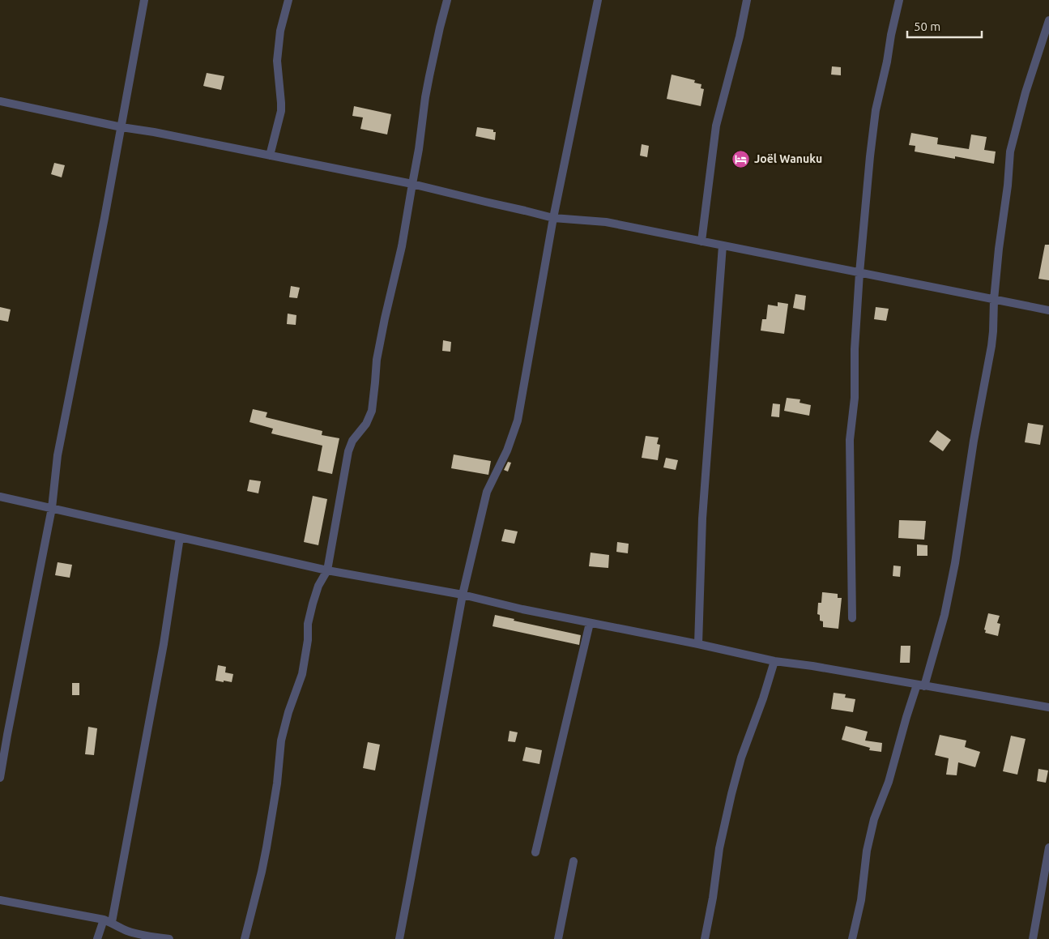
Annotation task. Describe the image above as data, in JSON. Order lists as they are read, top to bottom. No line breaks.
{"places":{"hotel":["Joël Wanuku"]},"scale_bar":"50 m"}
